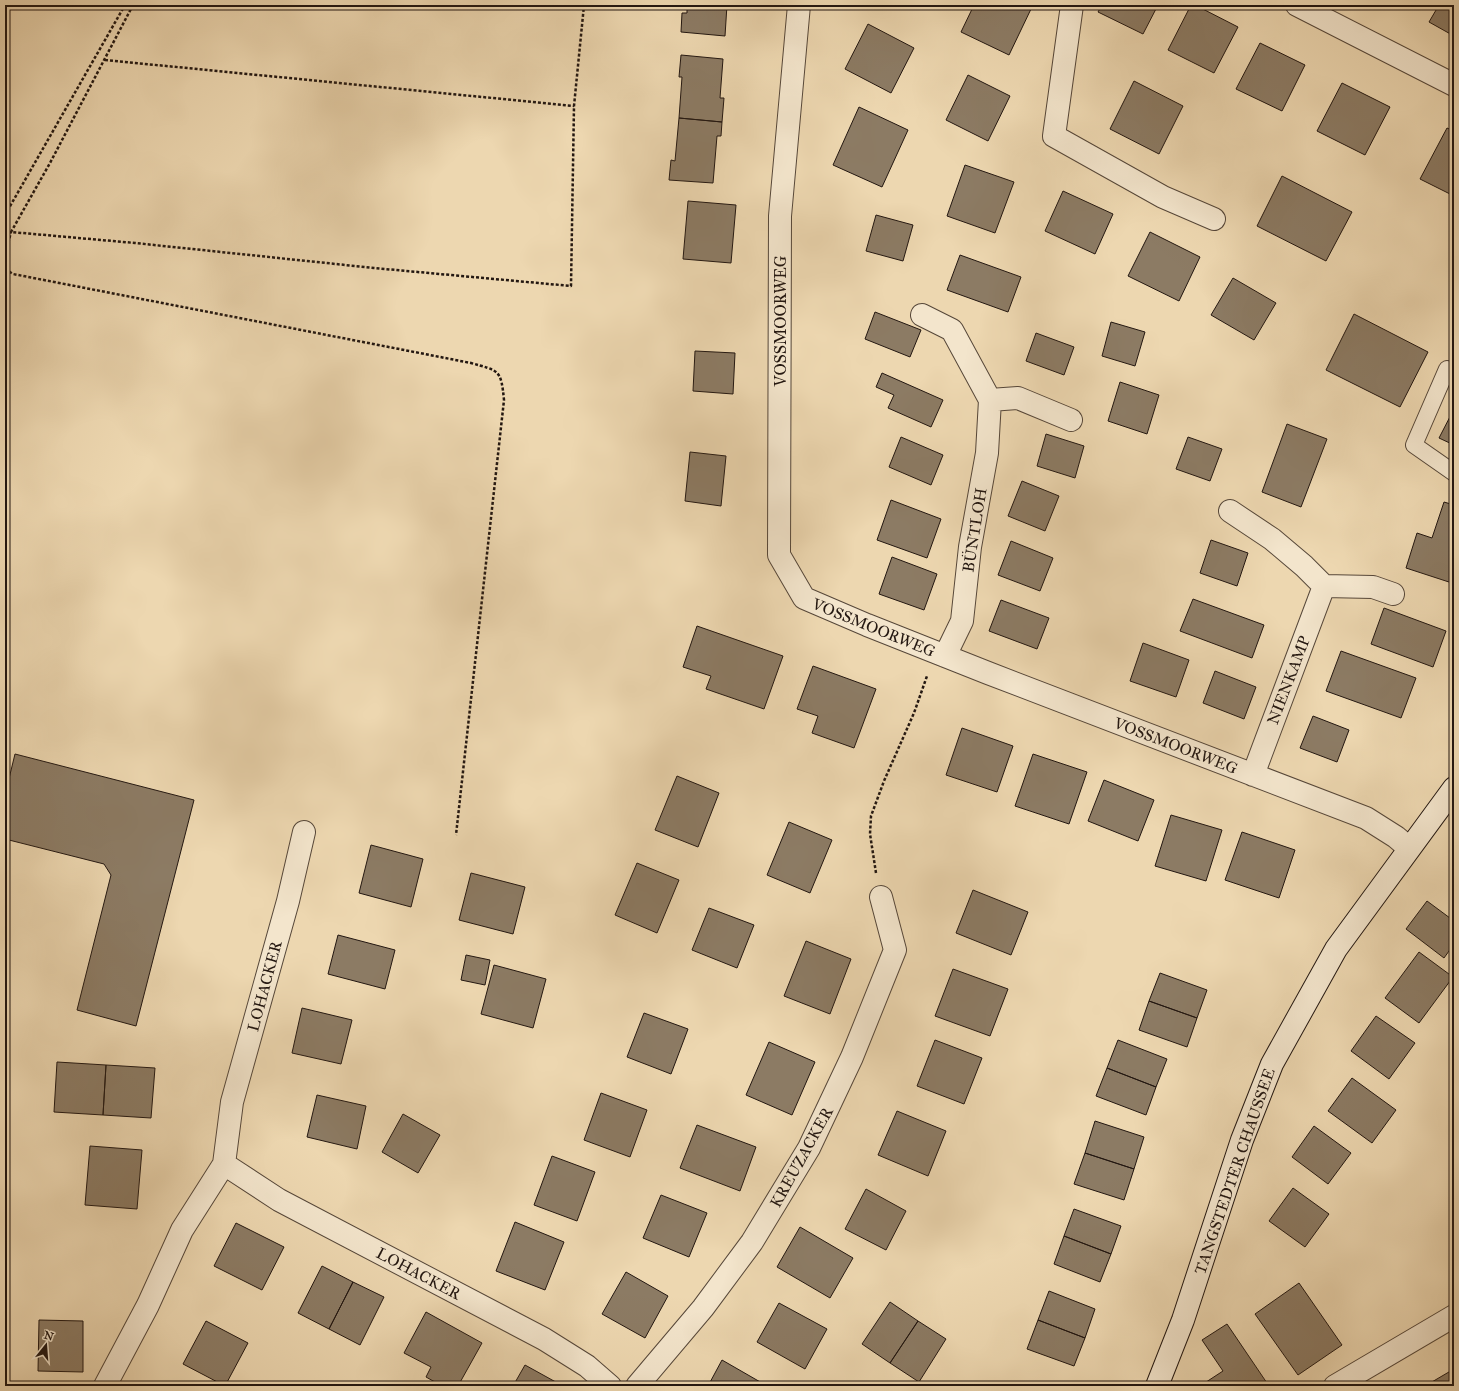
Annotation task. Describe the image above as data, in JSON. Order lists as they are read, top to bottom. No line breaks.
{"streets":{"street":["VOSSMOORWEG","BÜNTLOH","NIENKAMP","LOHACKER","KREUZACKER","TANGSTEDTER CHAUSSEE"]},"crossings":[["VOSSMOORWEG","BÜNTLOH"],["VOSSMOORWEG","NIENKAMP"],["VOSSMOORWEG","TANGSTEDTER CHAUSSEE"]],"north":"top"}
